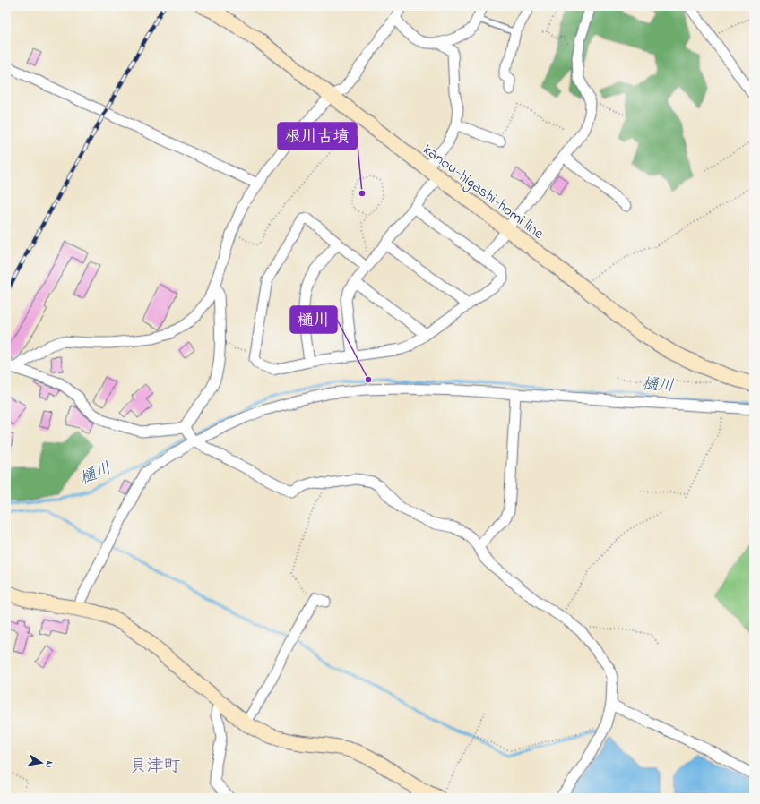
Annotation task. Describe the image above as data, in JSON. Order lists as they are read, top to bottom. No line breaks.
{"streets":{"main road":["kanou-higashi-homi line"]},"districts":["貝津町"],"water":["樋川"],"places":["根川古墳","樋川"],"north":"right"}
